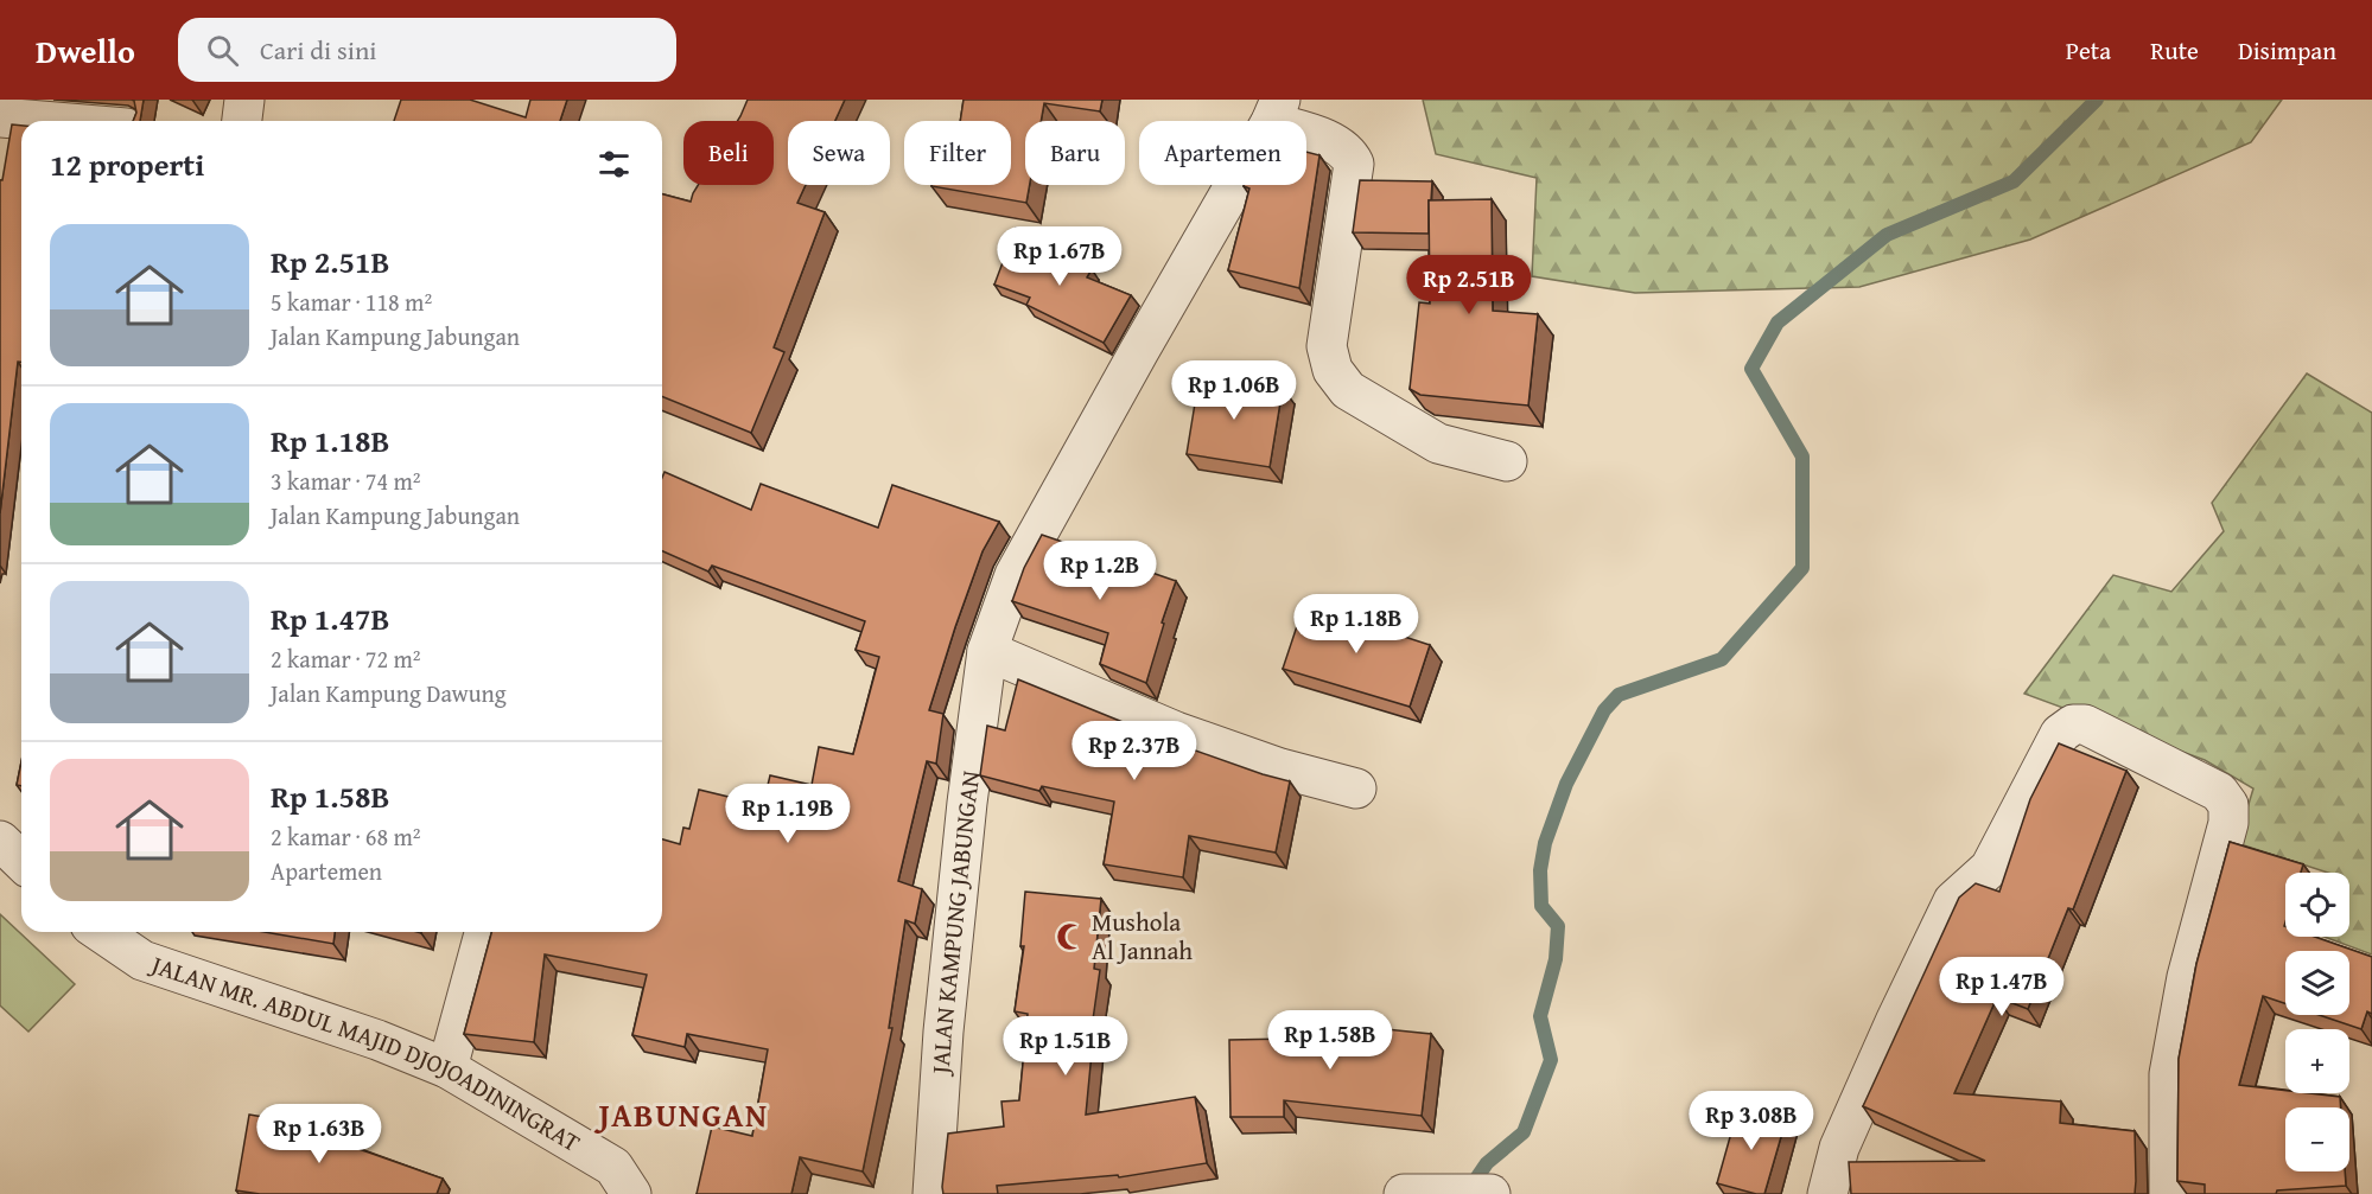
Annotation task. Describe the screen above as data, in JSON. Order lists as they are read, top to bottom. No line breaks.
{"streets":{"street":["JALAN KAMPUNG JABUNGAN","JALAN MR. ABDUL MAJID DJOJOADININGRAT"]},"districts":["JABUNGAN"],"places":{"mosque":["Mushola Al Jannah"]},"page":{"header":"Dwello","search":"Cari di sini","nav":["Peta","Rute","Disimpan"],"chip":["Beli","Sewa","Filter","Baru","Apartemen"],"heading":"12 properti","list":[{"name":"Rp 2.51B","note":"5 kamar · 118 m² · Jalan Kampung Jabungan"},{"name":"Rp 1.18B","note":"3 kamar · 74 m² · Jalan Kampung Jabungan"},{"name":"Rp 1.47B","note":"2 kamar · 72 m² · Jalan Kampung Dawung"},{"name":"Rp 1.58B","note":"2 kamar · 68 m² · Apartemen"}],"price":["Rp 1.67B","Rp 2.51B","Rp 1.06B","Rp 1.2B","Rp 1.18B","Rp 2.37B","Rp 1.19B","Rp 1.47B","Rp 1.58B","Rp 1.51B","Rp 3.08B","Rp 1.63B"],"map_buttons":["+","−"]}}
